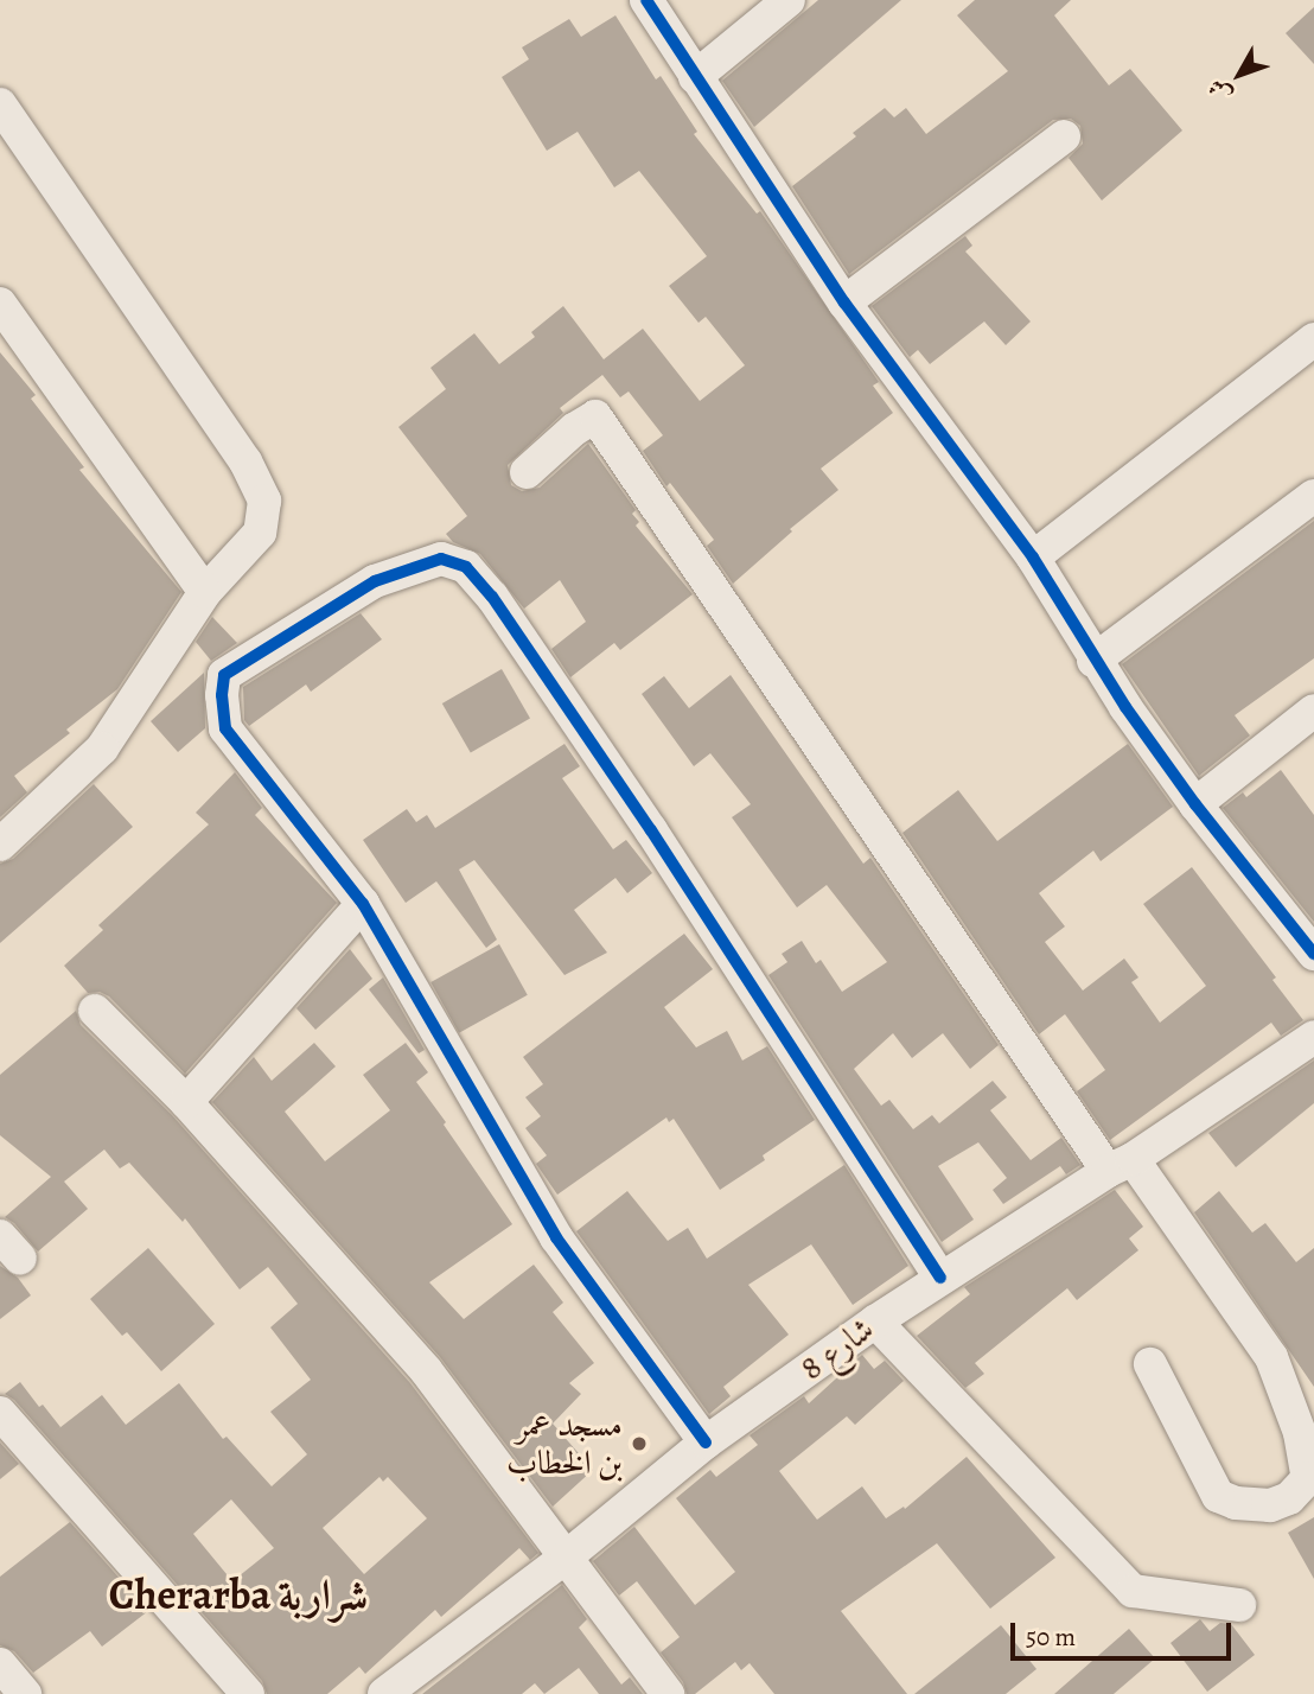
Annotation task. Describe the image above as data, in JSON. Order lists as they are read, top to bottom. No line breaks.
{"streets":{"street":["شارع 8"]},"districts":["Cherarba شراربة"],"places":["مسجد عمر بن الخطاب"],"scale_bar":"50 m","north":"bottom left"}
